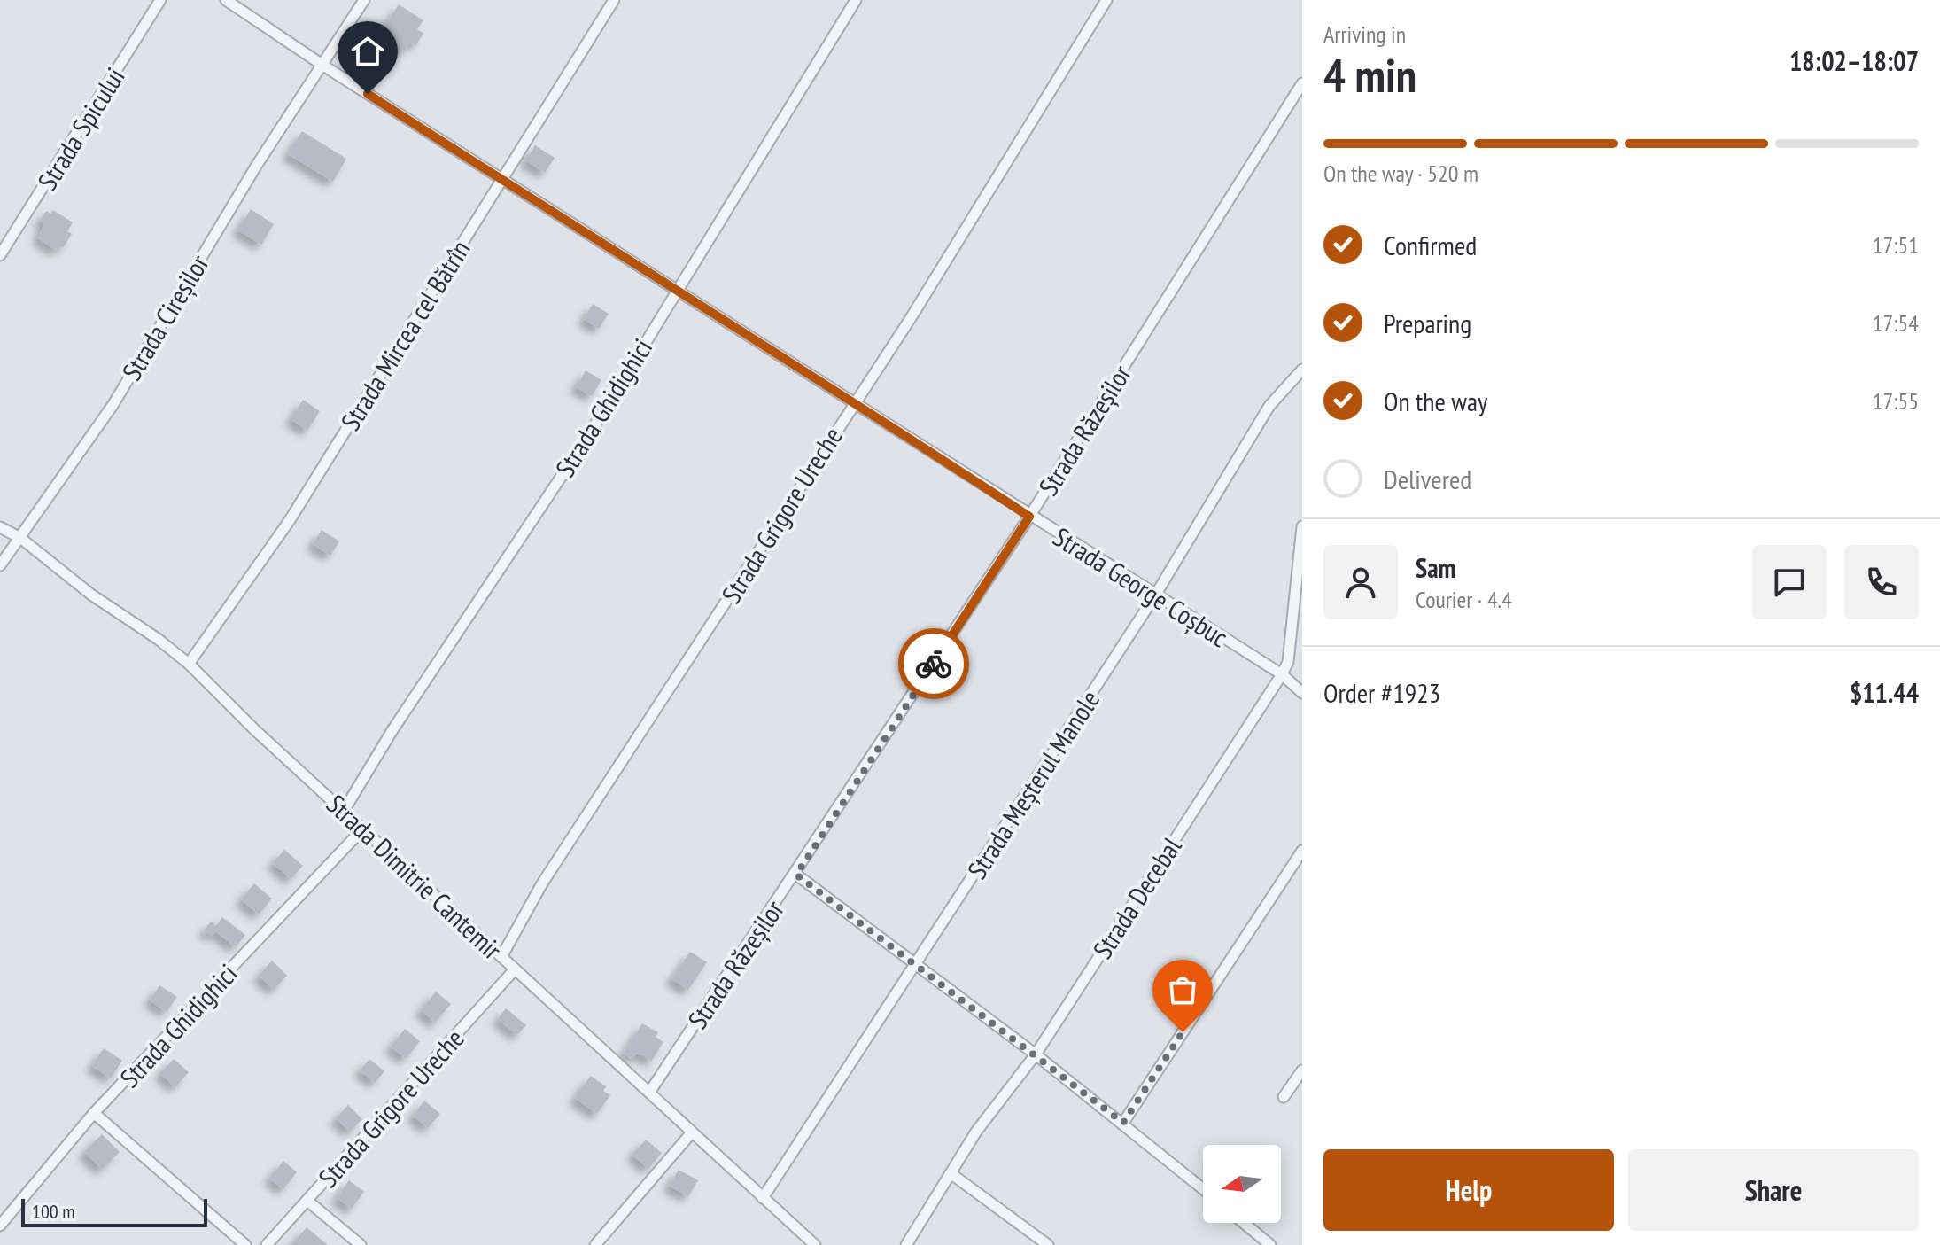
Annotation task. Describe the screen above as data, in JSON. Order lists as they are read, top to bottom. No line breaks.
{"streets":{"street":["Strada Spicului","Strada Cireșilor","Strada Mircea cel Bătrîn","Strada Ghidighici","Strada Răzeșilor","Strada Grigore Ureche","Strada George Coșbuc","Strada Meșterul Manole","Strada Dimitrie Cantemir","Strada Decebal"]},"crossings":[["Strada Cireșilor","Strada George Coșbuc"],["Strada Cireșilor","Strada Dimitrie Cantemir"],["Strada Mircea cel Bătrîn","Strada George Coșbuc"],["Strada Mircea cel Bătrîn","Strada Dimitrie Cantemir"],["Strada Ghidighici","Strada George Coșbuc"],["Strada Ghidighici","Strada Dimitrie Cantemir"],["Strada Răzeșilor","Strada George Coșbuc"],["Strada Răzeșilor","Strada Dimitrie Cantemir"],["Strada Grigore Ureche","Strada George Coșbuc"],["Strada Grigore Ureche","Strada Dimitrie Cantemir"],["Strada George Coșbuc","Strada Meșterul Manole"],["Strada George Coșbuc","Strada Decebal"],["Strada Meșterul Manole","Strada Dimitrie Cantemir"]],"scale_bar":"100 m","north":"left","page":{"heading":["4 min","Arriving in","18:02–18:07"],"panel":["Sam","Courier · 4.4","Order #1923","$11.44"],"bar":"On the way · 520 m","list":[["Confirmed","17:51"],["Preparing","17:54"],["On the way","17:55"],"Delivered"],"buttons":["Help","Share"],"scale":"100 m"}}
